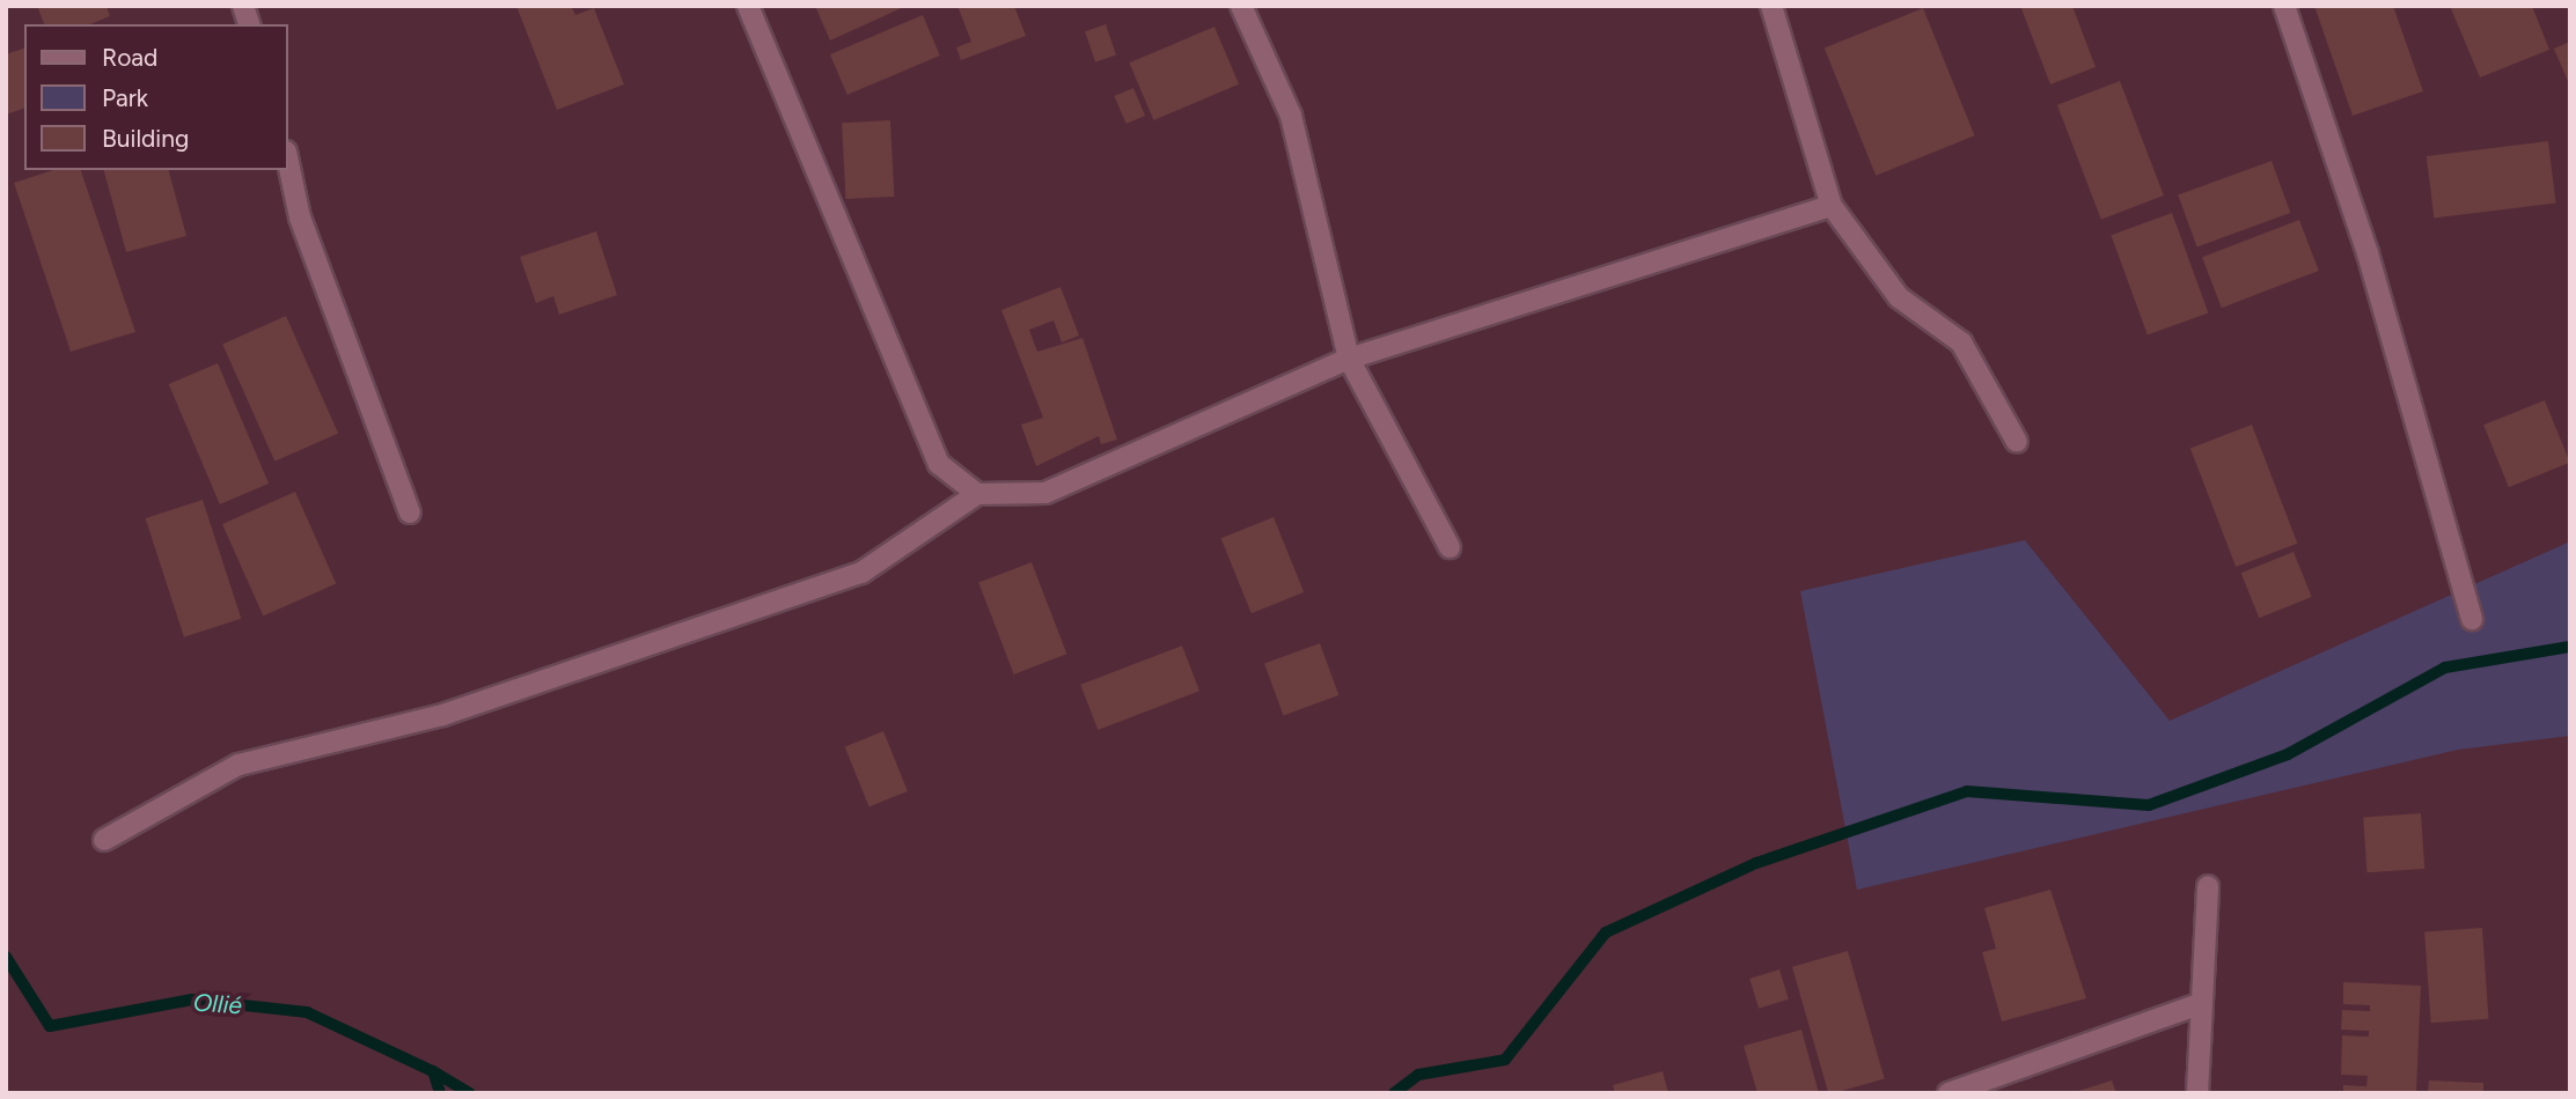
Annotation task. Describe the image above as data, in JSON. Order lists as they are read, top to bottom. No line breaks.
{"water":["Ollié"],"legend":["Road","Park","Building"]}
